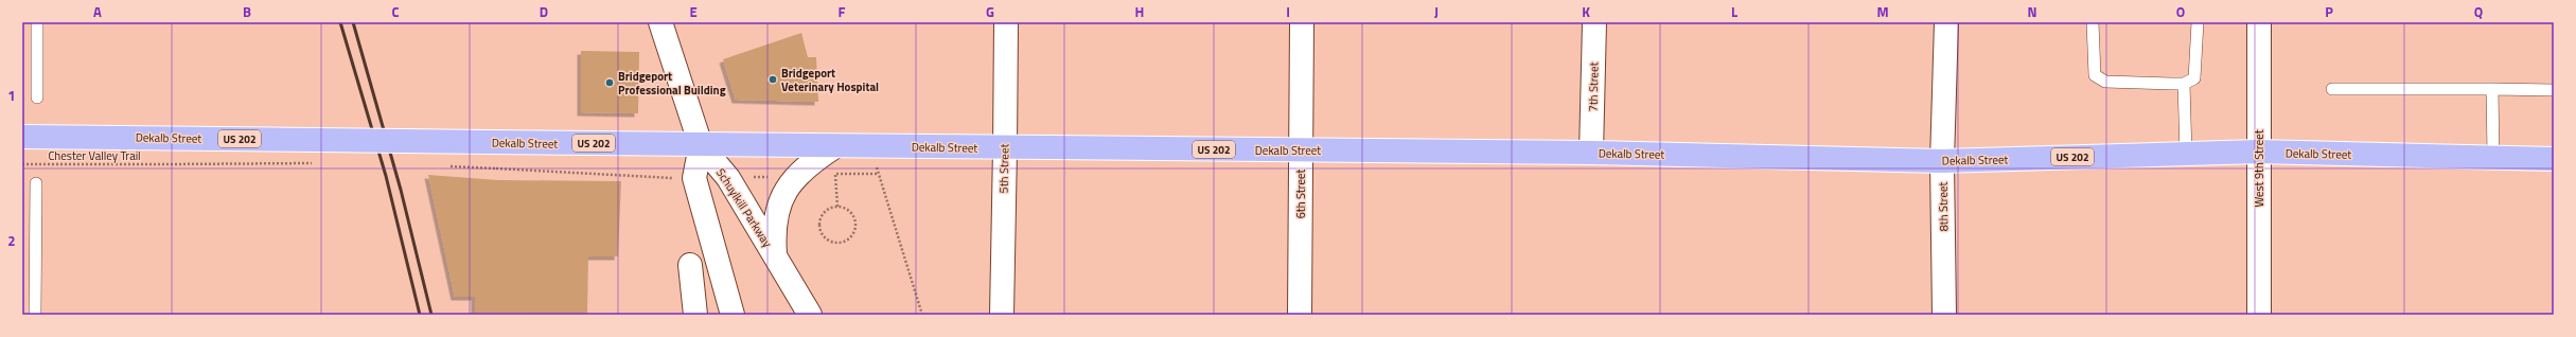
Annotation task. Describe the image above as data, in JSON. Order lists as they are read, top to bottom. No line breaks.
{"streets":{"highway":["Dekalb Street","US 202"],"street":["7th Street","5th Street","West 9th Street","6th Street","8th Street","Schuylkill Parkway"],"path":["Chester Valley Trail"]},"crossings":[["7th Street","Dekalb Street"],["Dekalb Street","5th Street"],["Dekalb Street","West 9th Street"],["Dekalb Street","6th Street"],["Dekalb Street","8th Street"],["Dekalb Street","Schuylkill Parkway"]],"places":["Bridgeport Veterinary Hospital","Bridgeport Professional Building"],"grid":{"columns":["A","B","C","D","E","F","G","H","I","J","K","L","M","N","O","P","Q"],"rows":["1","2"]}}
